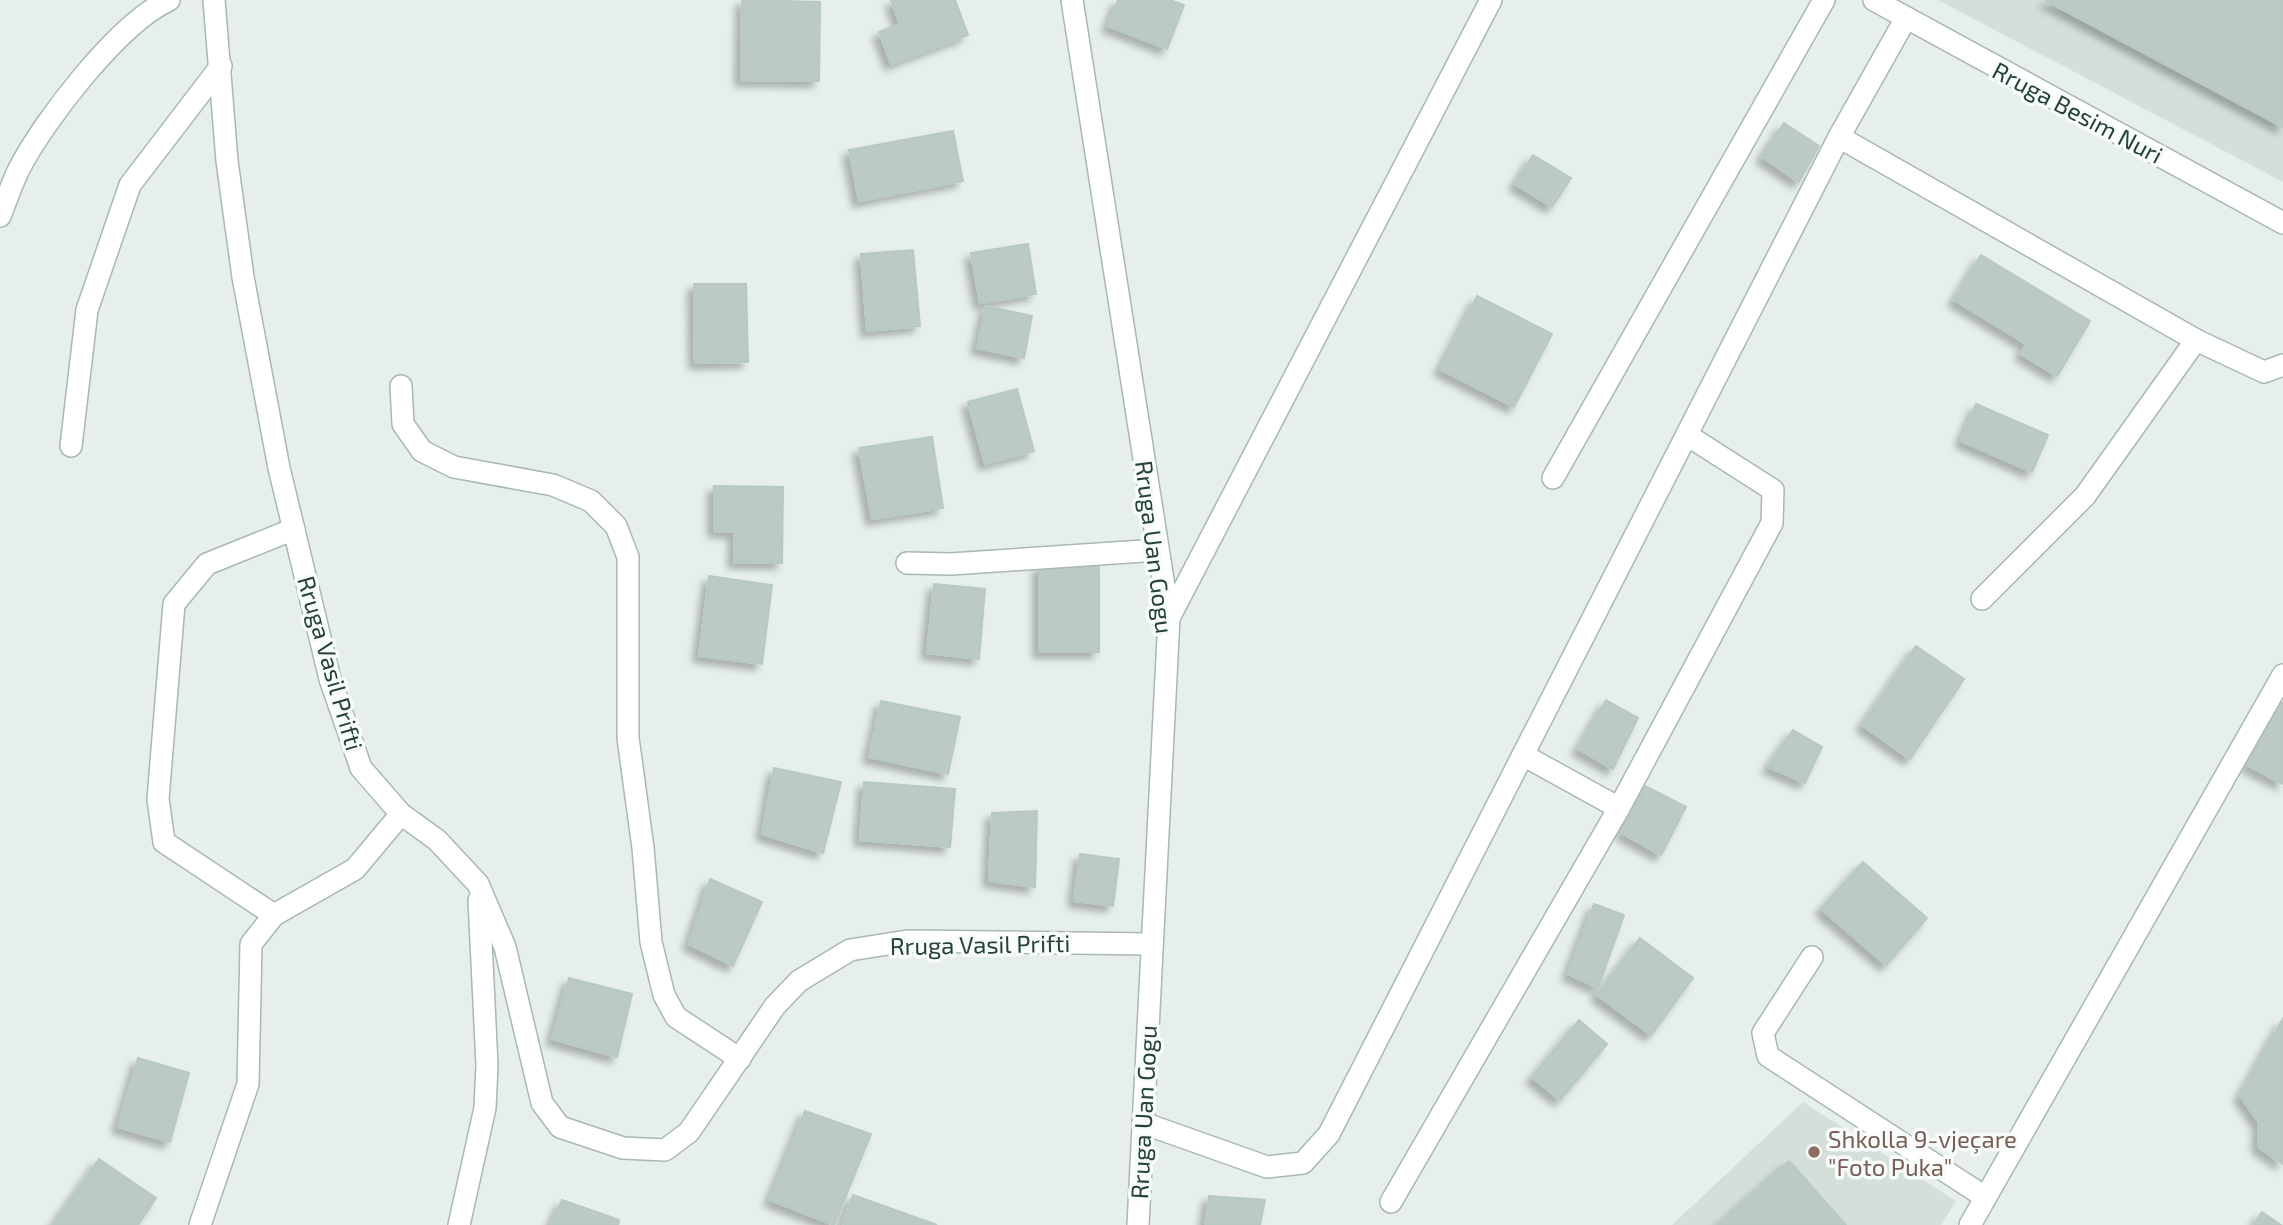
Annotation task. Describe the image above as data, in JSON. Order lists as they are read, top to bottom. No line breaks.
{"streets":{"street":["Rruga Besim Nuri","Rruga Uan Gogu","Rruga Vasil Prifti"]},"crossings":[["Rruga Uan Gogu","Rruga Vasil Prifti"]],"places":["Shkolla 9-vjeçare \"Foto Puka\""]}
